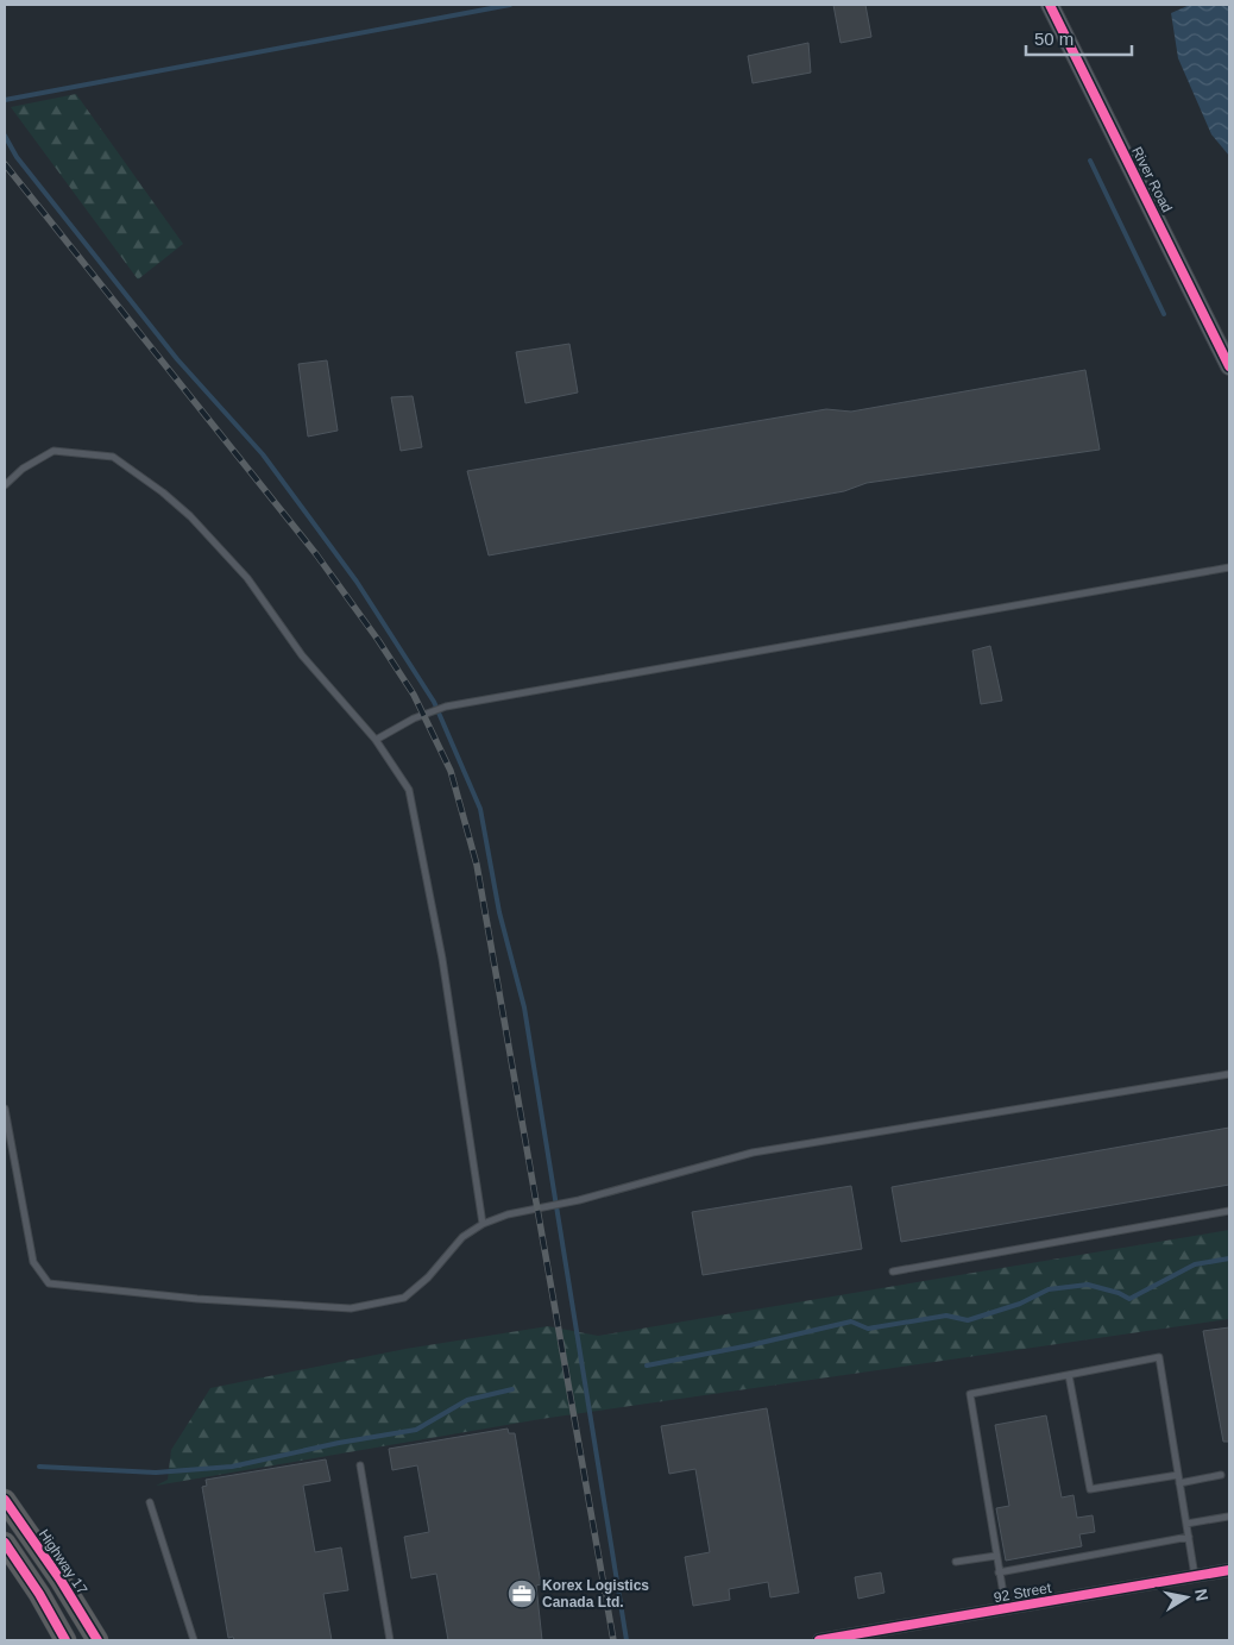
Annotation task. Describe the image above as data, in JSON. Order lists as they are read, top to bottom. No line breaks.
{"streets":{"highway":["Highway 17"],"main road":["River Road"],"street":["92 Street"]},"places":{"office":["Korex Logistics Canada Ltd."]},"scale_bar":"50 m","north":"right"}
